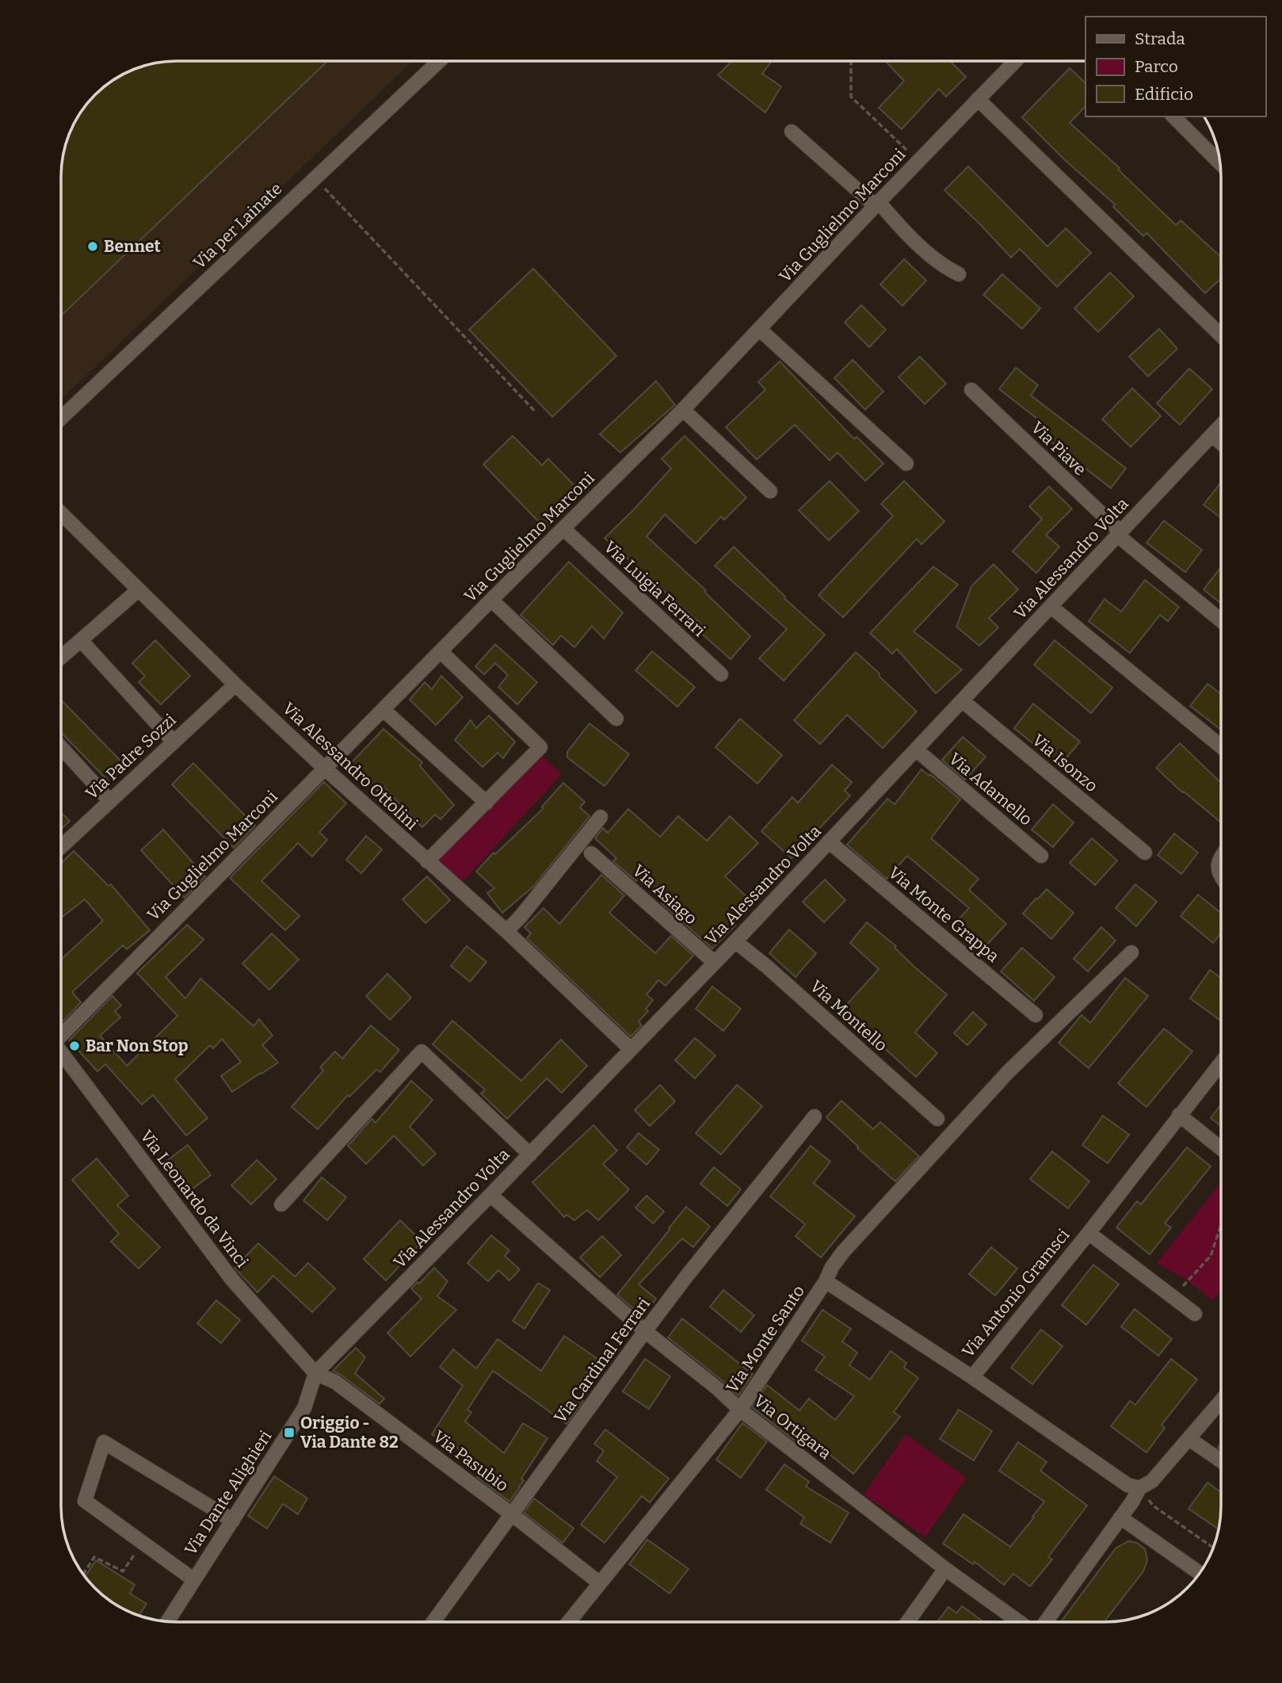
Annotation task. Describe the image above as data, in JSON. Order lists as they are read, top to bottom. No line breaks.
{"streets":{"street":["Via Guglielmo Marconi","Via per Lainate","Via Piave","Via Alessandro Volta","Via Luigia Ferrari","Via Padre Sozzi","Via Isonzo","Via Alessandro Ottolini","Via Adamello","Via Asiago","Via Monte Grappa","Via Montello","Via Leonardo da Vinci","Via Antonio Gramsci","Via Monte Santo","Via Cardinal Ferrari","Via Ortigara","Via Pasubio","Via Dante Alighieri"]},"crossings":[["Via Guglielmo Marconi","Via Luigia Ferrari"],["Via Guglielmo Marconi","Via Alessandro Ottolini"],["Via Piave","Via Alessandro Volta"],["Via Alessandro Volta","Via Isonzo"],["Via Alessandro Volta","Via Alessandro Ottolini"],["Via Alessandro Volta","Via Adamello"],["Via Alessandro Volta","Via Asiago"],["Via Alessandro Volta","Via Monte Grappa"],["Via Alessandro Volta","Via Montello"],["Via Alessandro Volta","Via Leonardo da Vinci"],["Via Alessandro Volta","Via Ortigara"],["Via Alessandro Volta","Via Pasubio"],["Via Alessandro Volta","Via Dante Alighieri"],["Via Padre Sozzi","Via Alessandro Ottolini"],["Via Leonardo da Vinci","Via Pasubio"],["Via Leonardo da Vinci","Via Dante Alighieri"],["Via Antonio Gramsci","Via Monte Santo"],["Via Monte Santo","Via Ortigara"],["Via Monte Santo","Via Pasubio"],["Via Cardinal Ferrari","Via Ortigara"],["Via Cardinal Ferrari","Via Pasubio"],["Via Pasubio","Via Dante Alighieri"]],"places":{"other":["Bennet","Bar Non Stop"],"transit":["Origgio - Via Dante 82"]},"legend":["Strada","Parco","Edificio"]}
